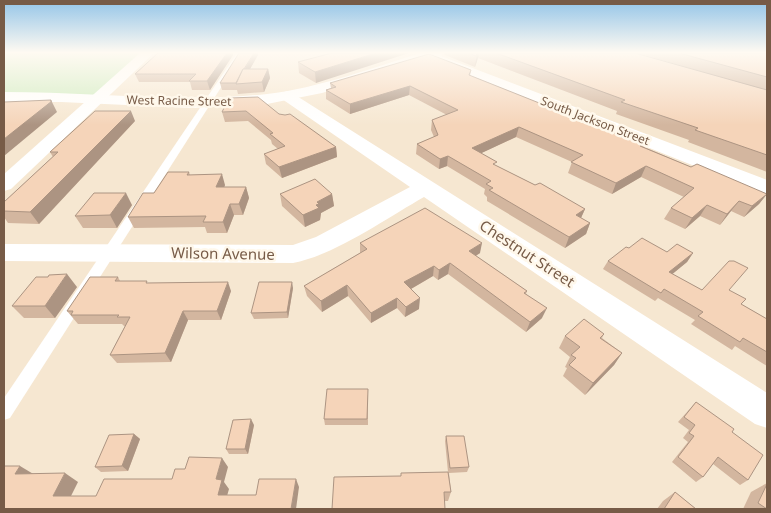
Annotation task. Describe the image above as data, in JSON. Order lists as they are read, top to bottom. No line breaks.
{"streets":{"main road":["West Racine Street","South Jackson Street"],"street":["Wilson Avenue","Chestnut Street"]},"crossings":[["West Racine Street","Chestnut Street"],["Wilson Avenue","Chestnut Street"]]}
